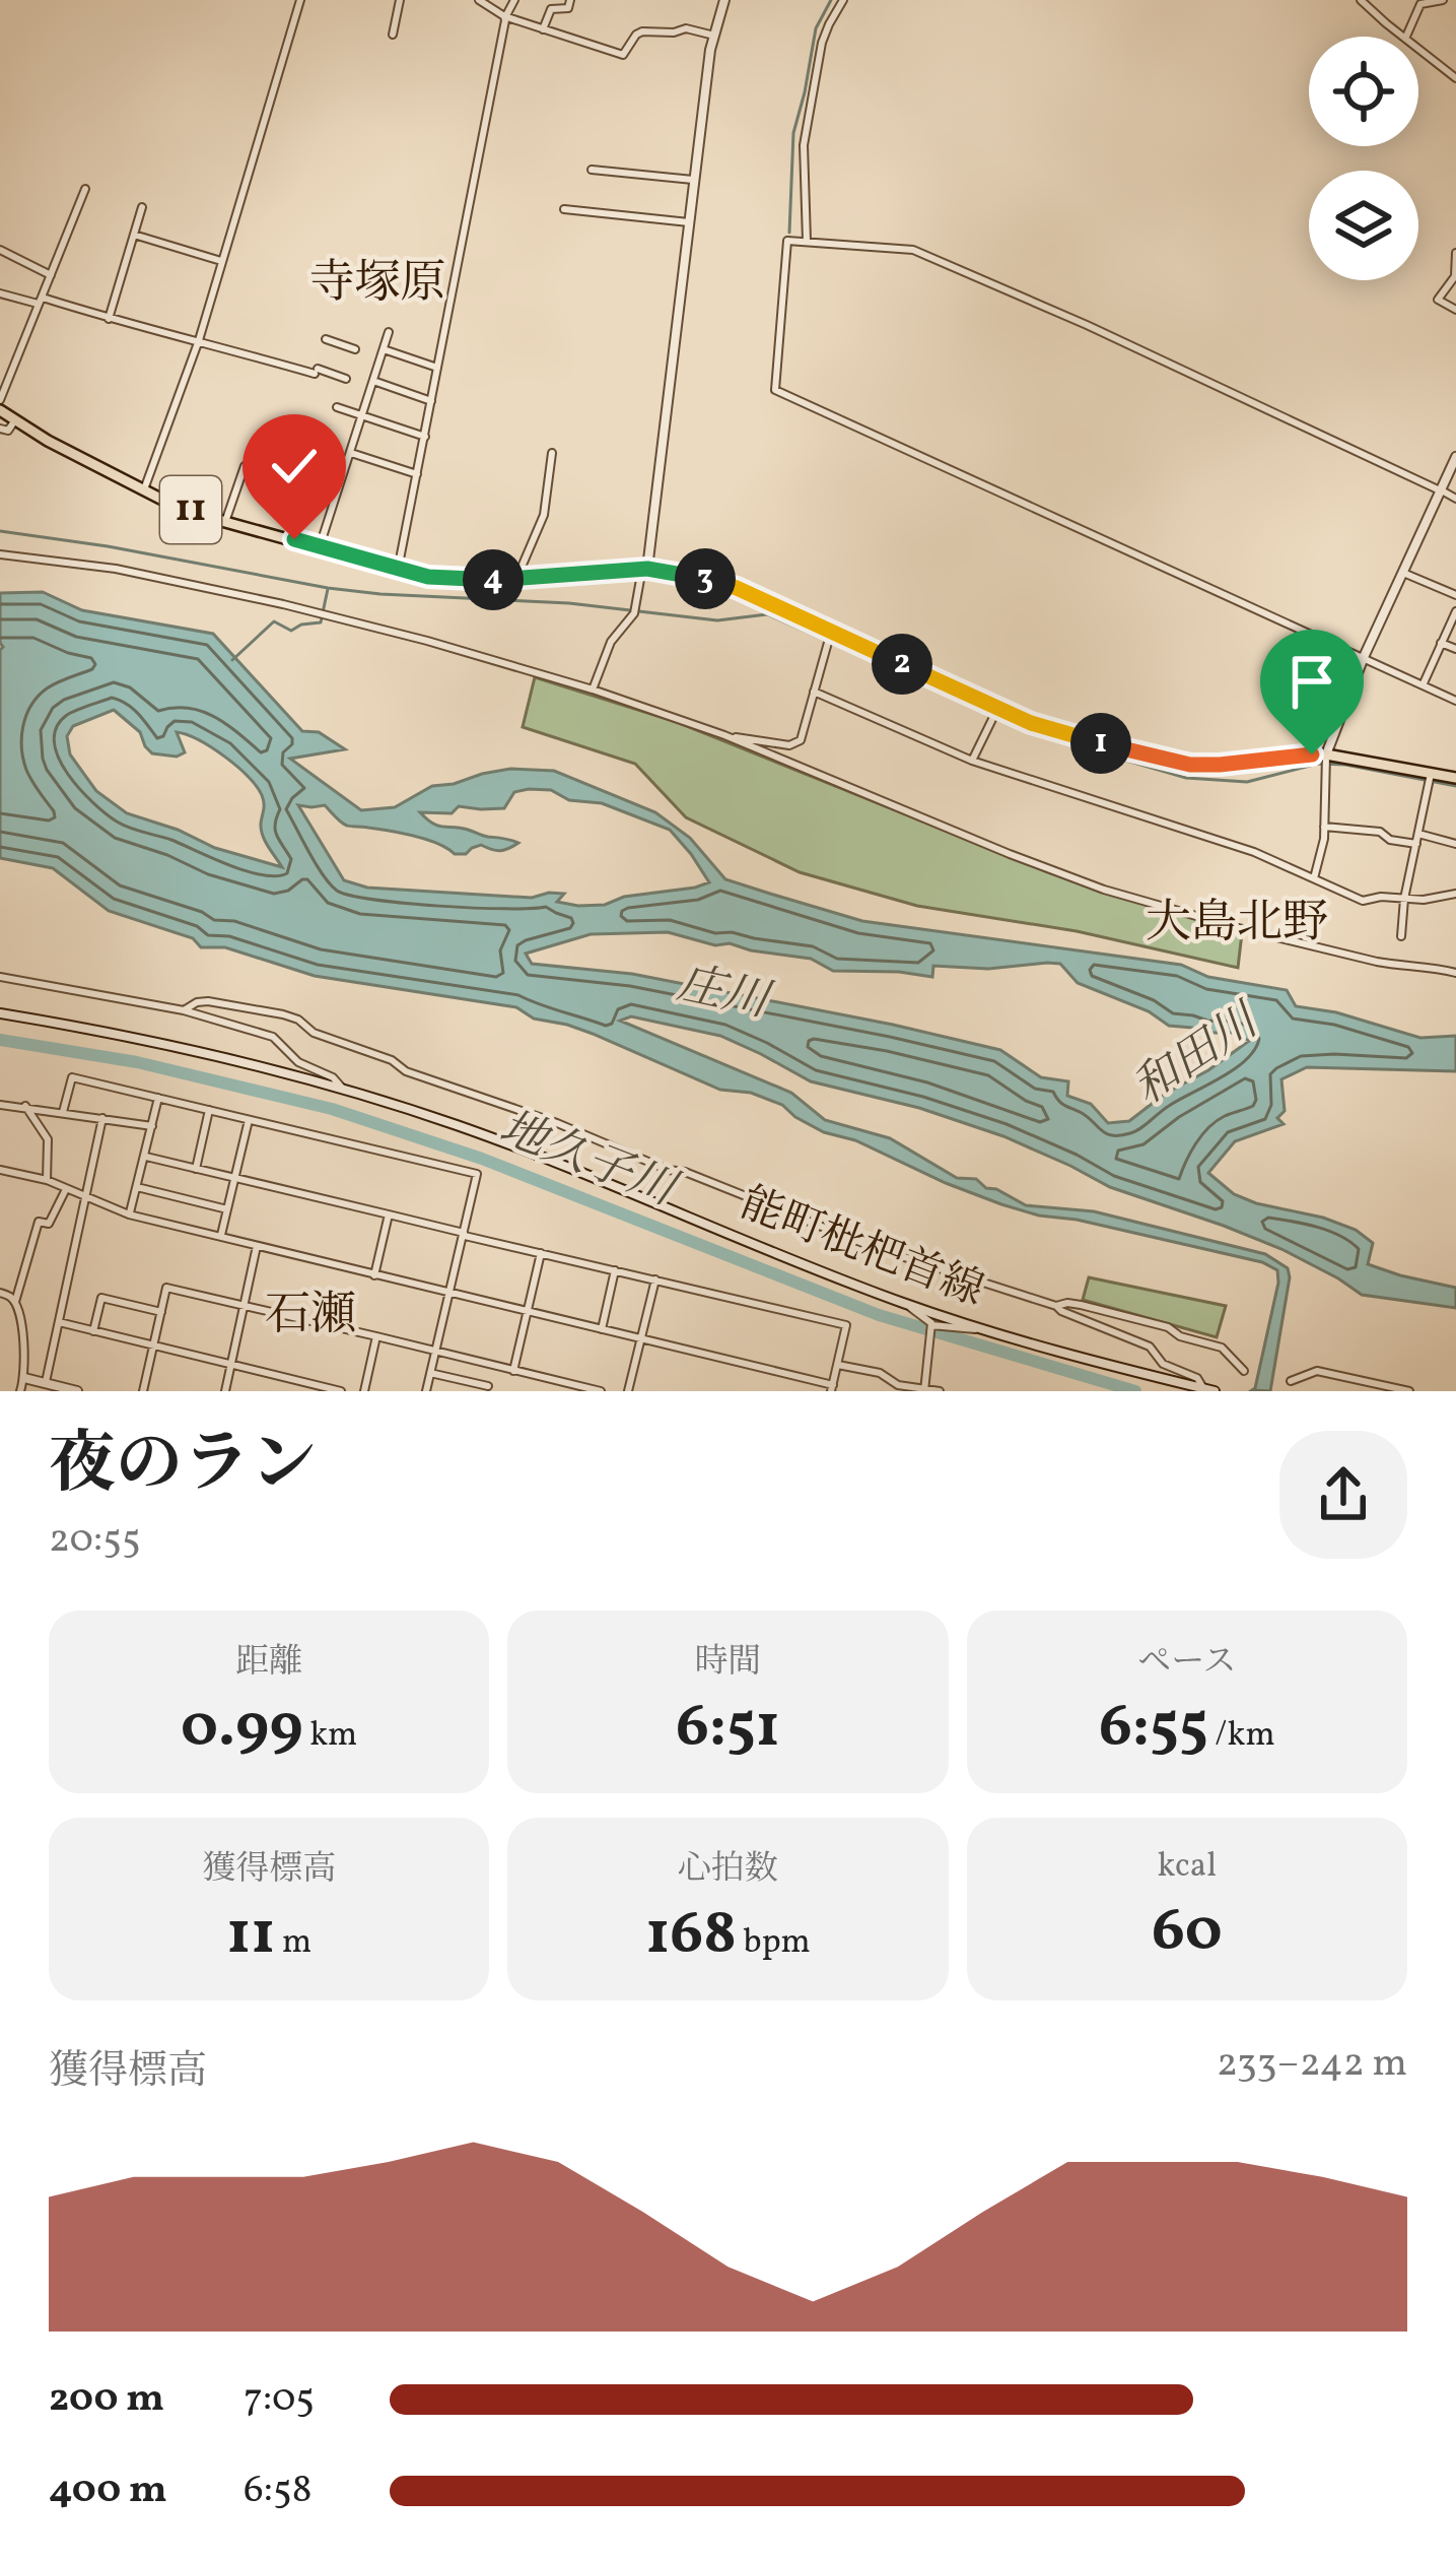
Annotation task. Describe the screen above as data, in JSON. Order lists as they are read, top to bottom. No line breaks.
{"streets":{"main road":["11","能町枇杷首線"]},"districts":["寺塚原","大島北野","石瀬"],"water":["庄川","和田川","地久子川"],"page":{"pins":["3","4","2","1"],"heading":["夜のラン","20:55"],"stats":[["距離","0.99 km"],["時間","6:51"],["ペース","6:55 /km"],["獲得標高","11 m"],["心拍数","168 bpm"],["kcal","60"]],"chart":["獲得標高","233–242 m"],"list":[{"name":"200 m","note":"7:05"},{"name":"400 m","note":"6:58"}]}}
